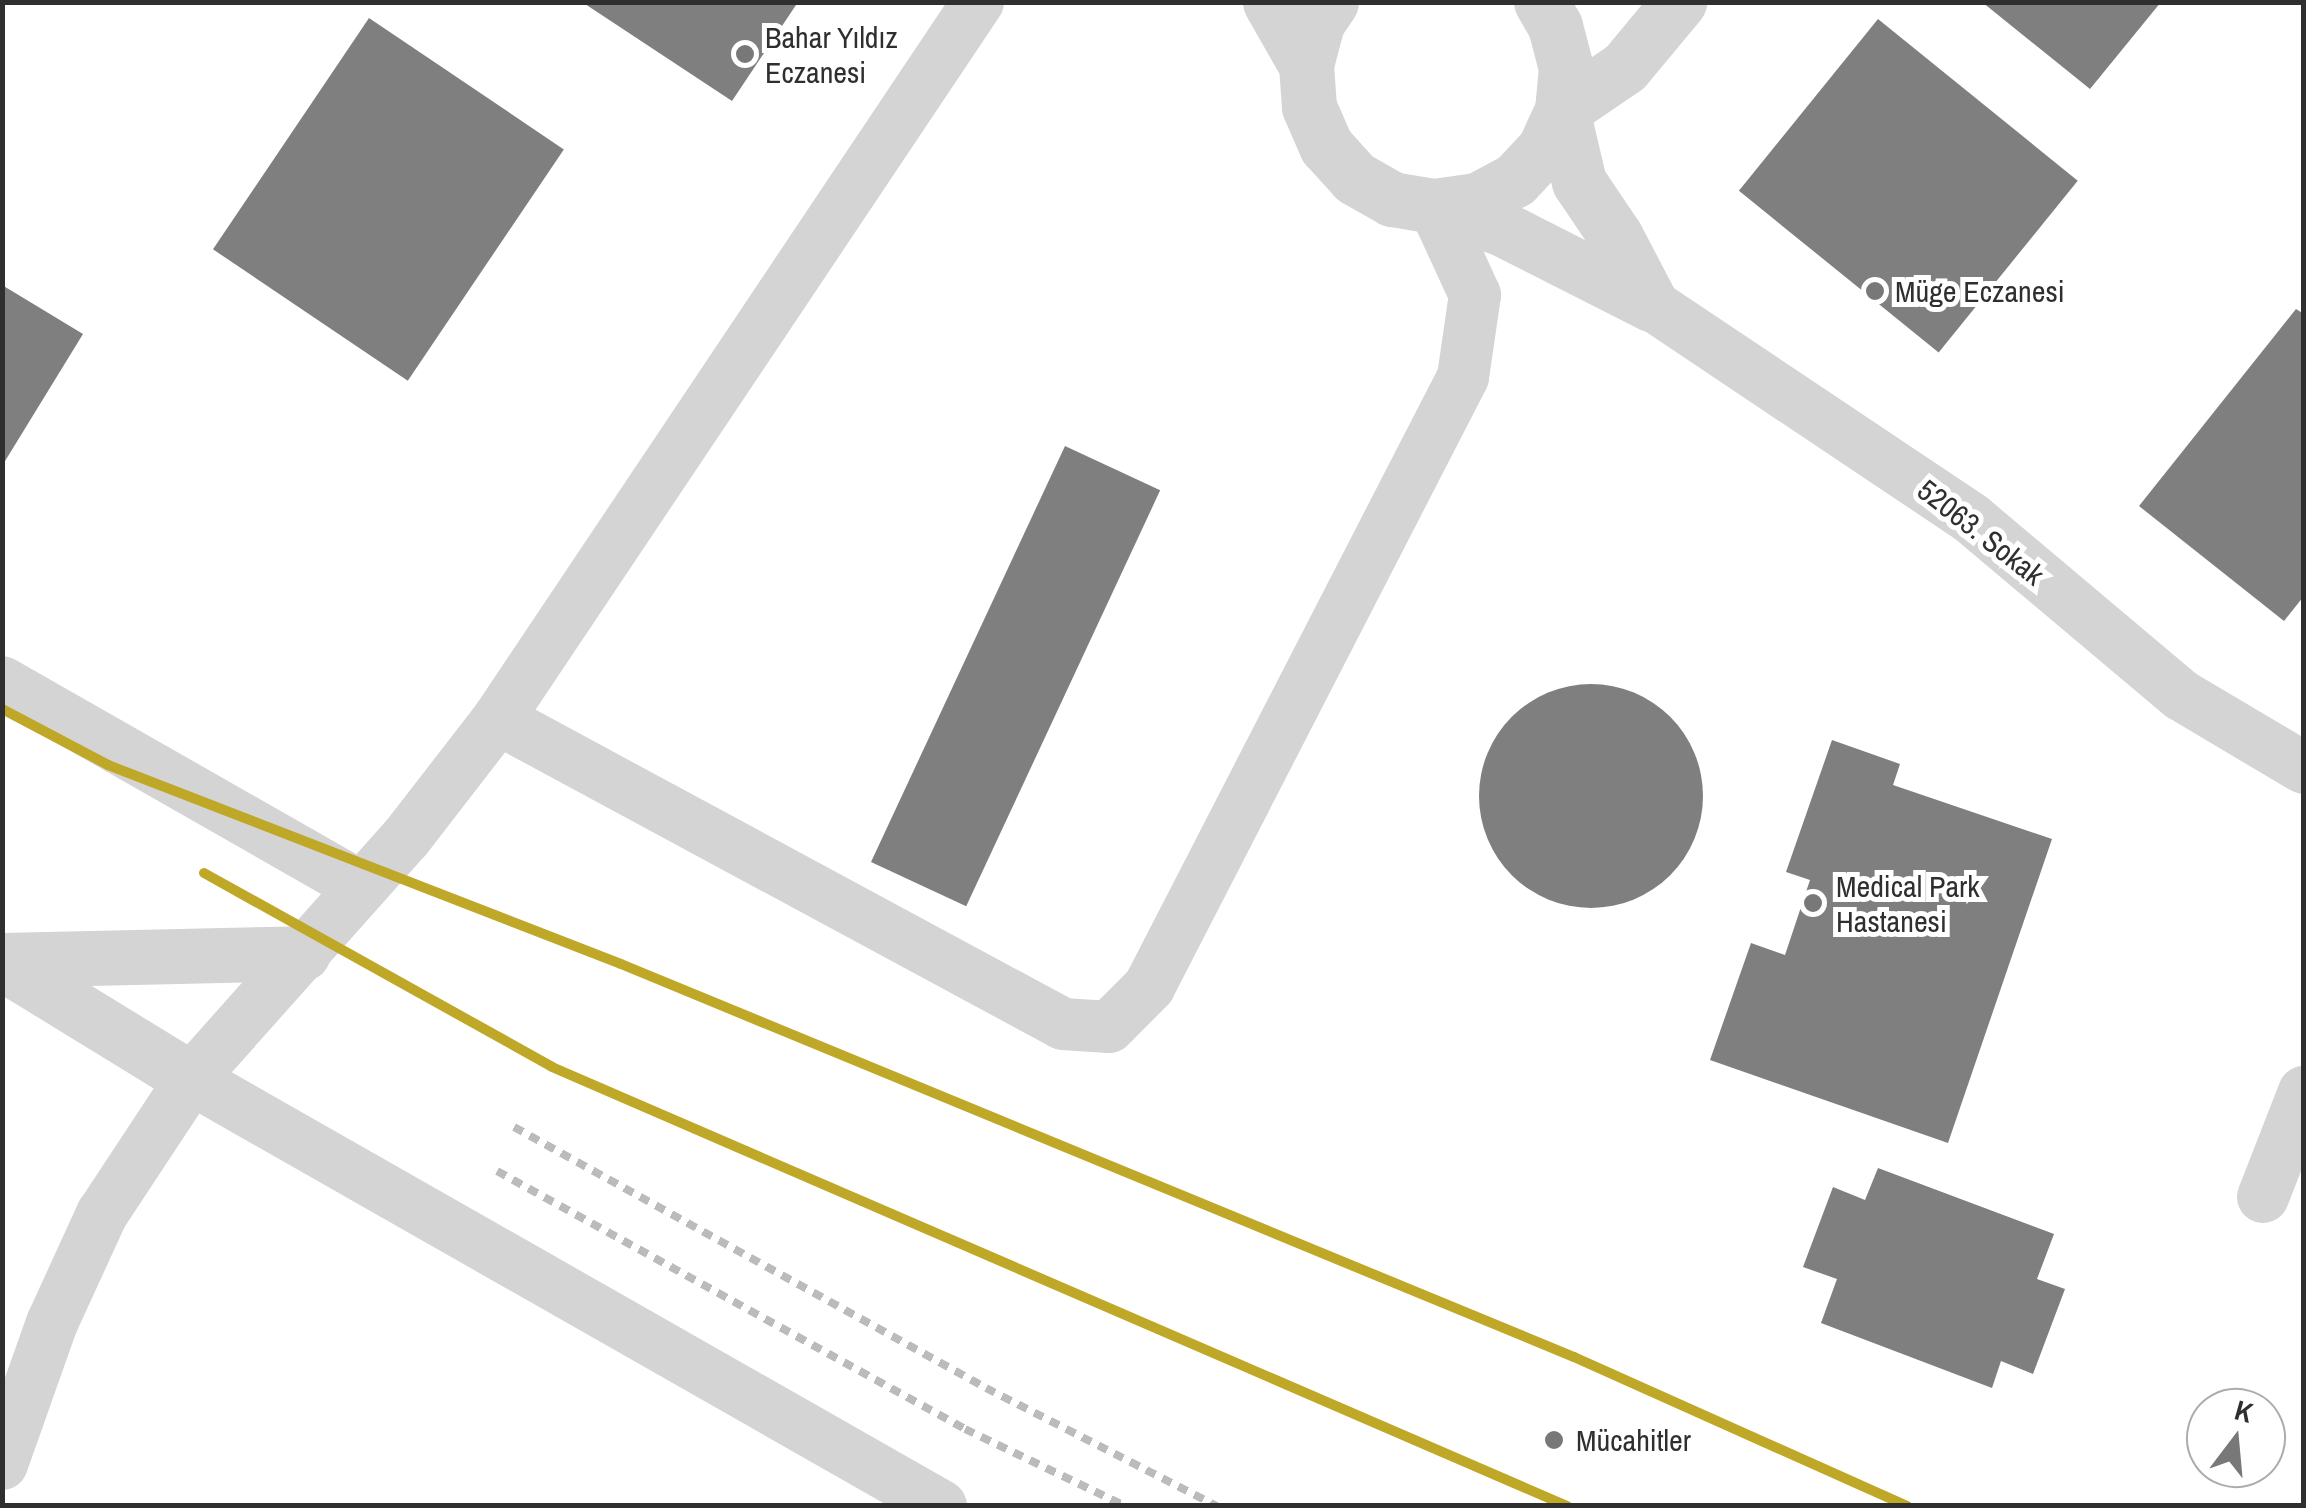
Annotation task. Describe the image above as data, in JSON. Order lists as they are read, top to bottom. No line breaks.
{"streets":{"street":["52063. Sokak"]},"places":["Bahar Yıldız Eczanesi","Müge Eczanesi","Medical Park Hastanesi","Mücahitler"],"north":"top"}
